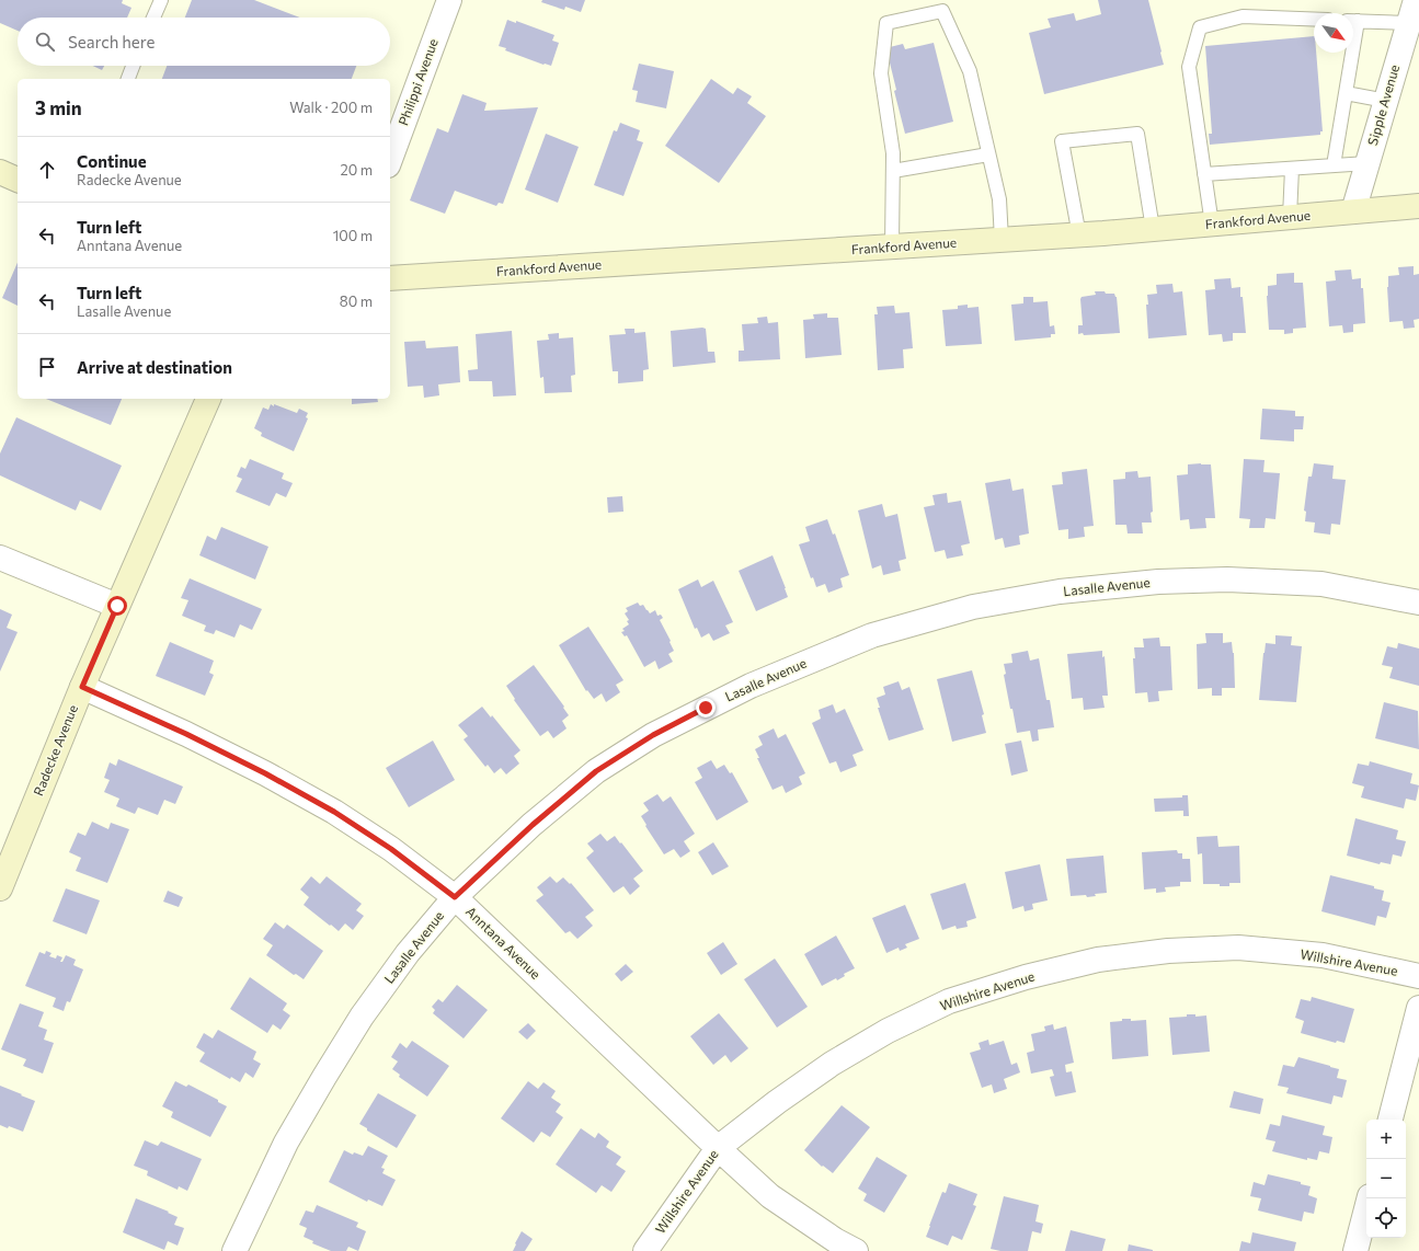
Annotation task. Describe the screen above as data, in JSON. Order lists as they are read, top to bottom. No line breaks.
{"streets":{"street":["Philippi Avenue","Sipple Avenue","Frankford Avenue","Lasalle Avenue","Radecke Avenue","Anntana Avenue","Willshire Avenue"]},"crossings":[["Sipple Avenue","Frankford Avenue"],["Lasalle Avenue","Anntana Avenue"],["Radecke Avenue","Anntana Avenue"],["Anntana Avenue","Willshire Avenue"]],"north":"bottom right","page":{"search":"Search here","heading":["3 min","Walk · 200 m"],"list":[["Continue","Radecke Avenue","20 m"],["Turn left","Anntana Avenue","100 m"],["Turn left","Lasalle Avenue","80 m"],"Arrive at destination"],"map_buttons":["+","−"]}}
